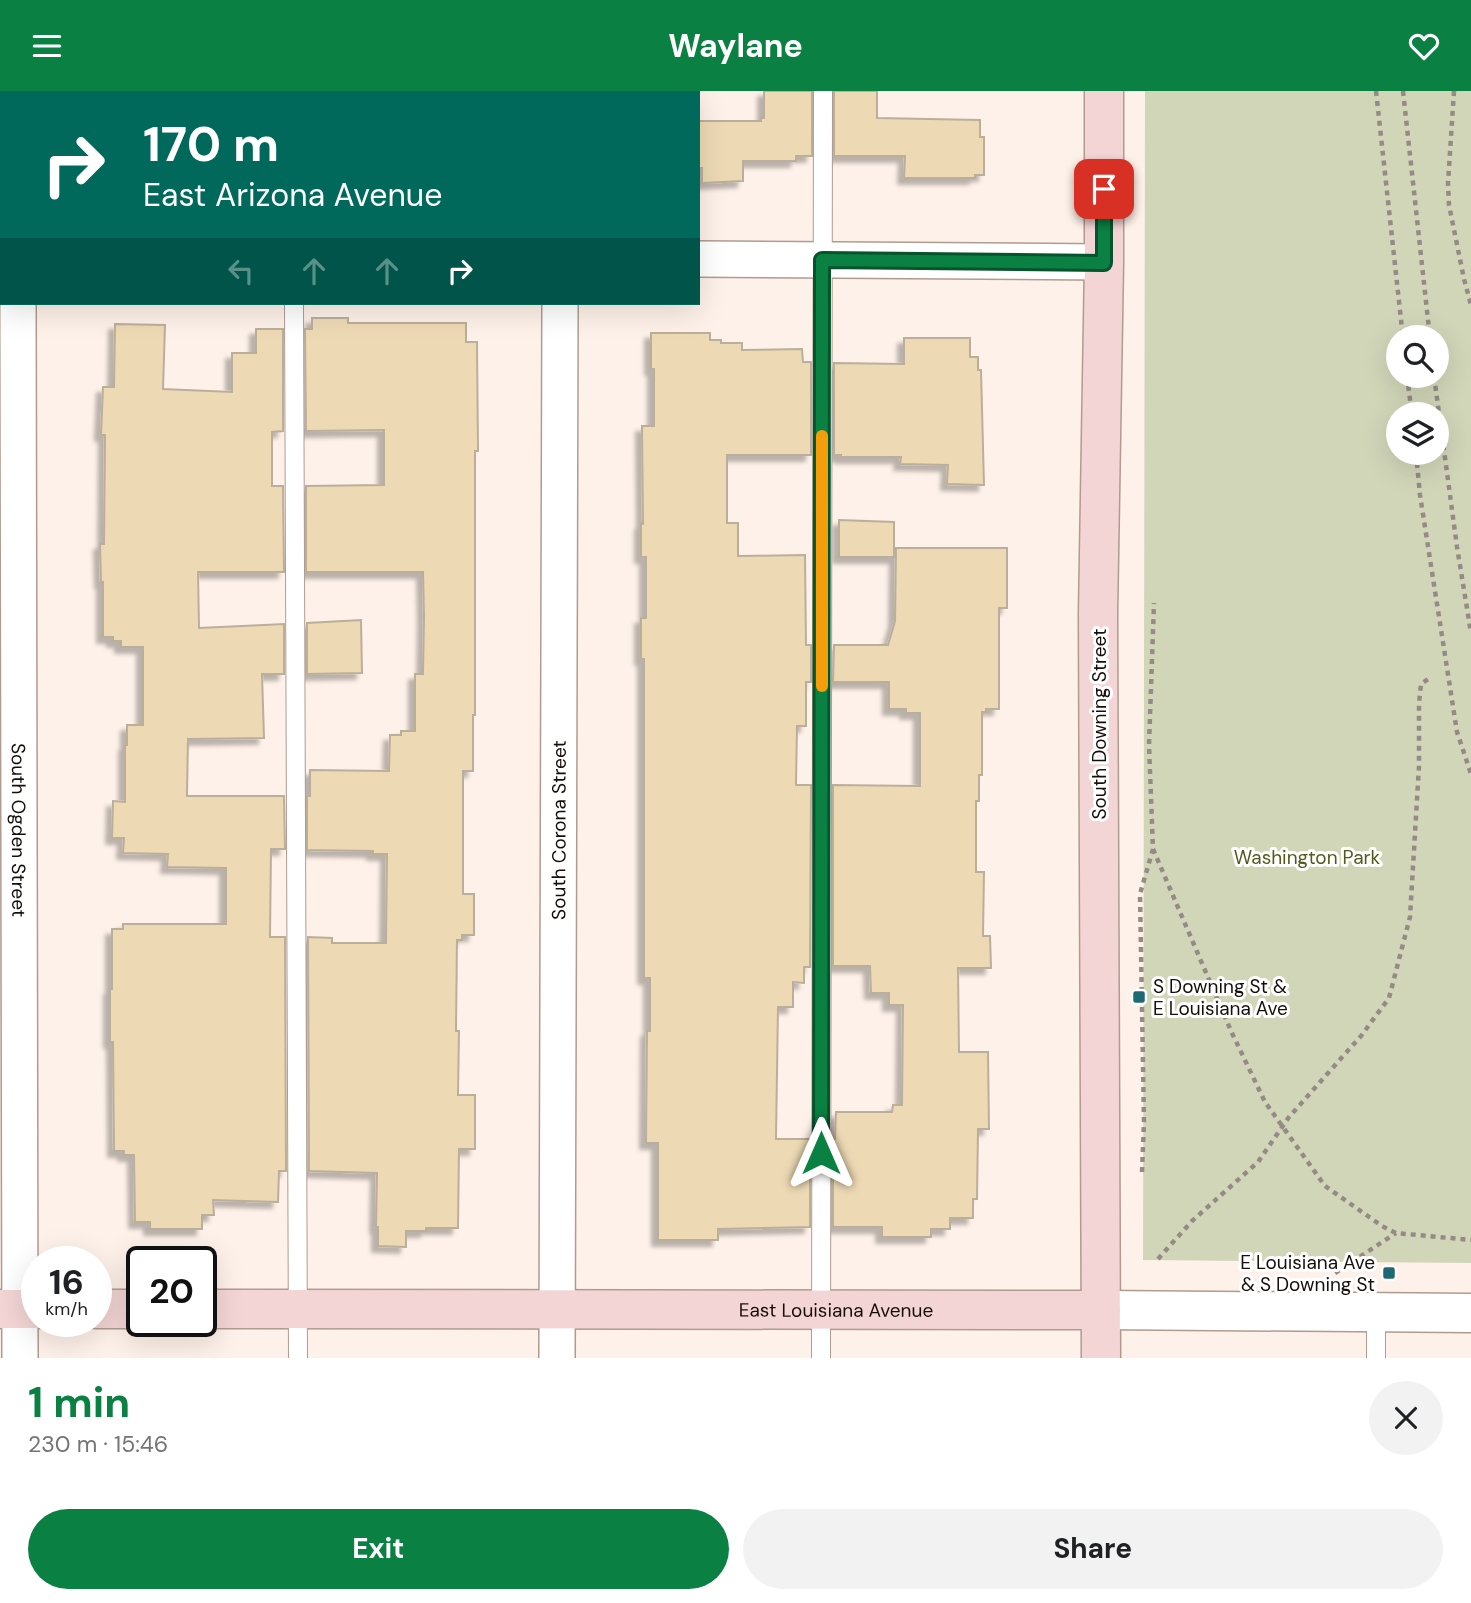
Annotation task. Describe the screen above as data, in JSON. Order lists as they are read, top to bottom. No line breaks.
{"streets":{"main road":["South Downing Street","East Louisiana Avenue"],"street":["South Ogden Street","South Corona Street"]},"crossings":[["South Downing Street","East Louisiana Avenue"],["South Corona Street","East Louisiana Avenue"]],"parks":["Washington Park"],"places":{"transit":["S Downing St & E Louisiana Ave","E Louisiana Ave & S Downing St"]},"page":{"header":"Waylane","turn":["170 m","East Arizona Avenue"],"speed":"16 km/h","limit":"20","heading":["1 min","230 m · 15:46"],"buttons":["Exit","Share"]}}
